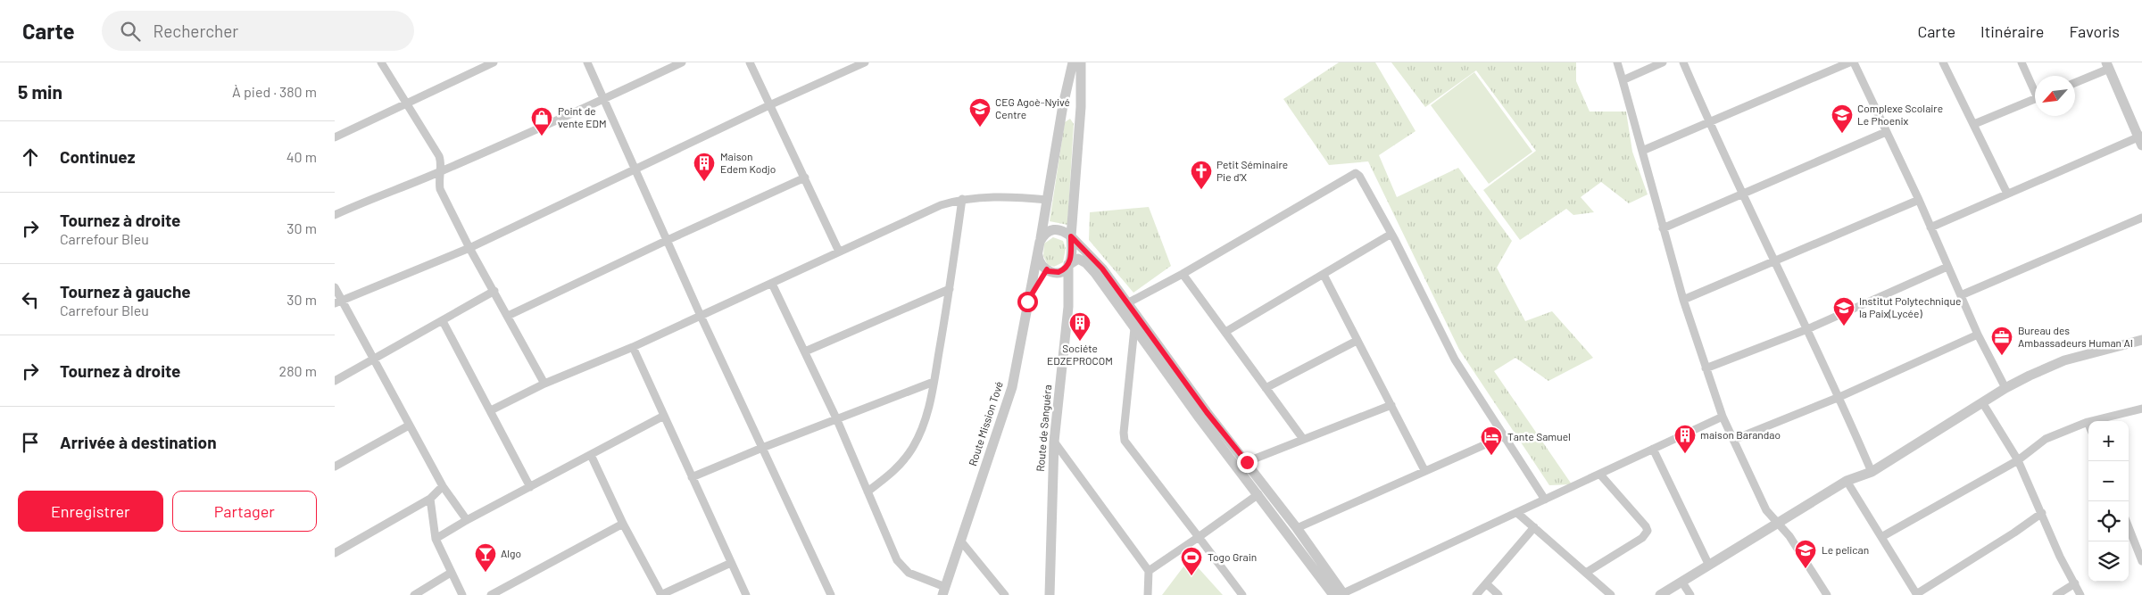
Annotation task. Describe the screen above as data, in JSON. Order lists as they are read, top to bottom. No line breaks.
{"streets":{"street":["Route Mission Tové","Route de Sanguéra"]},"crossings":[["Route Mission Tové","Route de Sanguéra"]],"places":{"school or university":["CEG Agoè-Nyivé Centre","Complexe Scolaire Le Phoenix","Institut Polytechnique la Paix(Lycée)","Le pelican"],"shop":["Point de vente EDM"],"building":["Maison Edem Kodjo","Sociéte EDZEPROCOM","maison Barandao"],"church":["Petit Séminaire Pie d'X"],"office":["Bureau des Ambassadeurs Human AI"],"hotel":["Tante Samuel"],"bar":["Algo"],"sports":["Togo Grain"]},"north":"bottom left","page":{"header":"Carte","search":"Rechercher","nav":["Carte","Itinéraire","Favoris"],"heading":["5 min","À pied · 380 m"],"list":[["Continuez","40 m"],["Tournez à droite","Carrefour Bleu","30 m"],["Tournez à gauche","Carrefour Bleu","30 m"],["Tournez à droite","280 m"],"Arrivée à destination"],"map_buttons":["+","−"],"buttons":["Enregistrer","Partager"]}}
